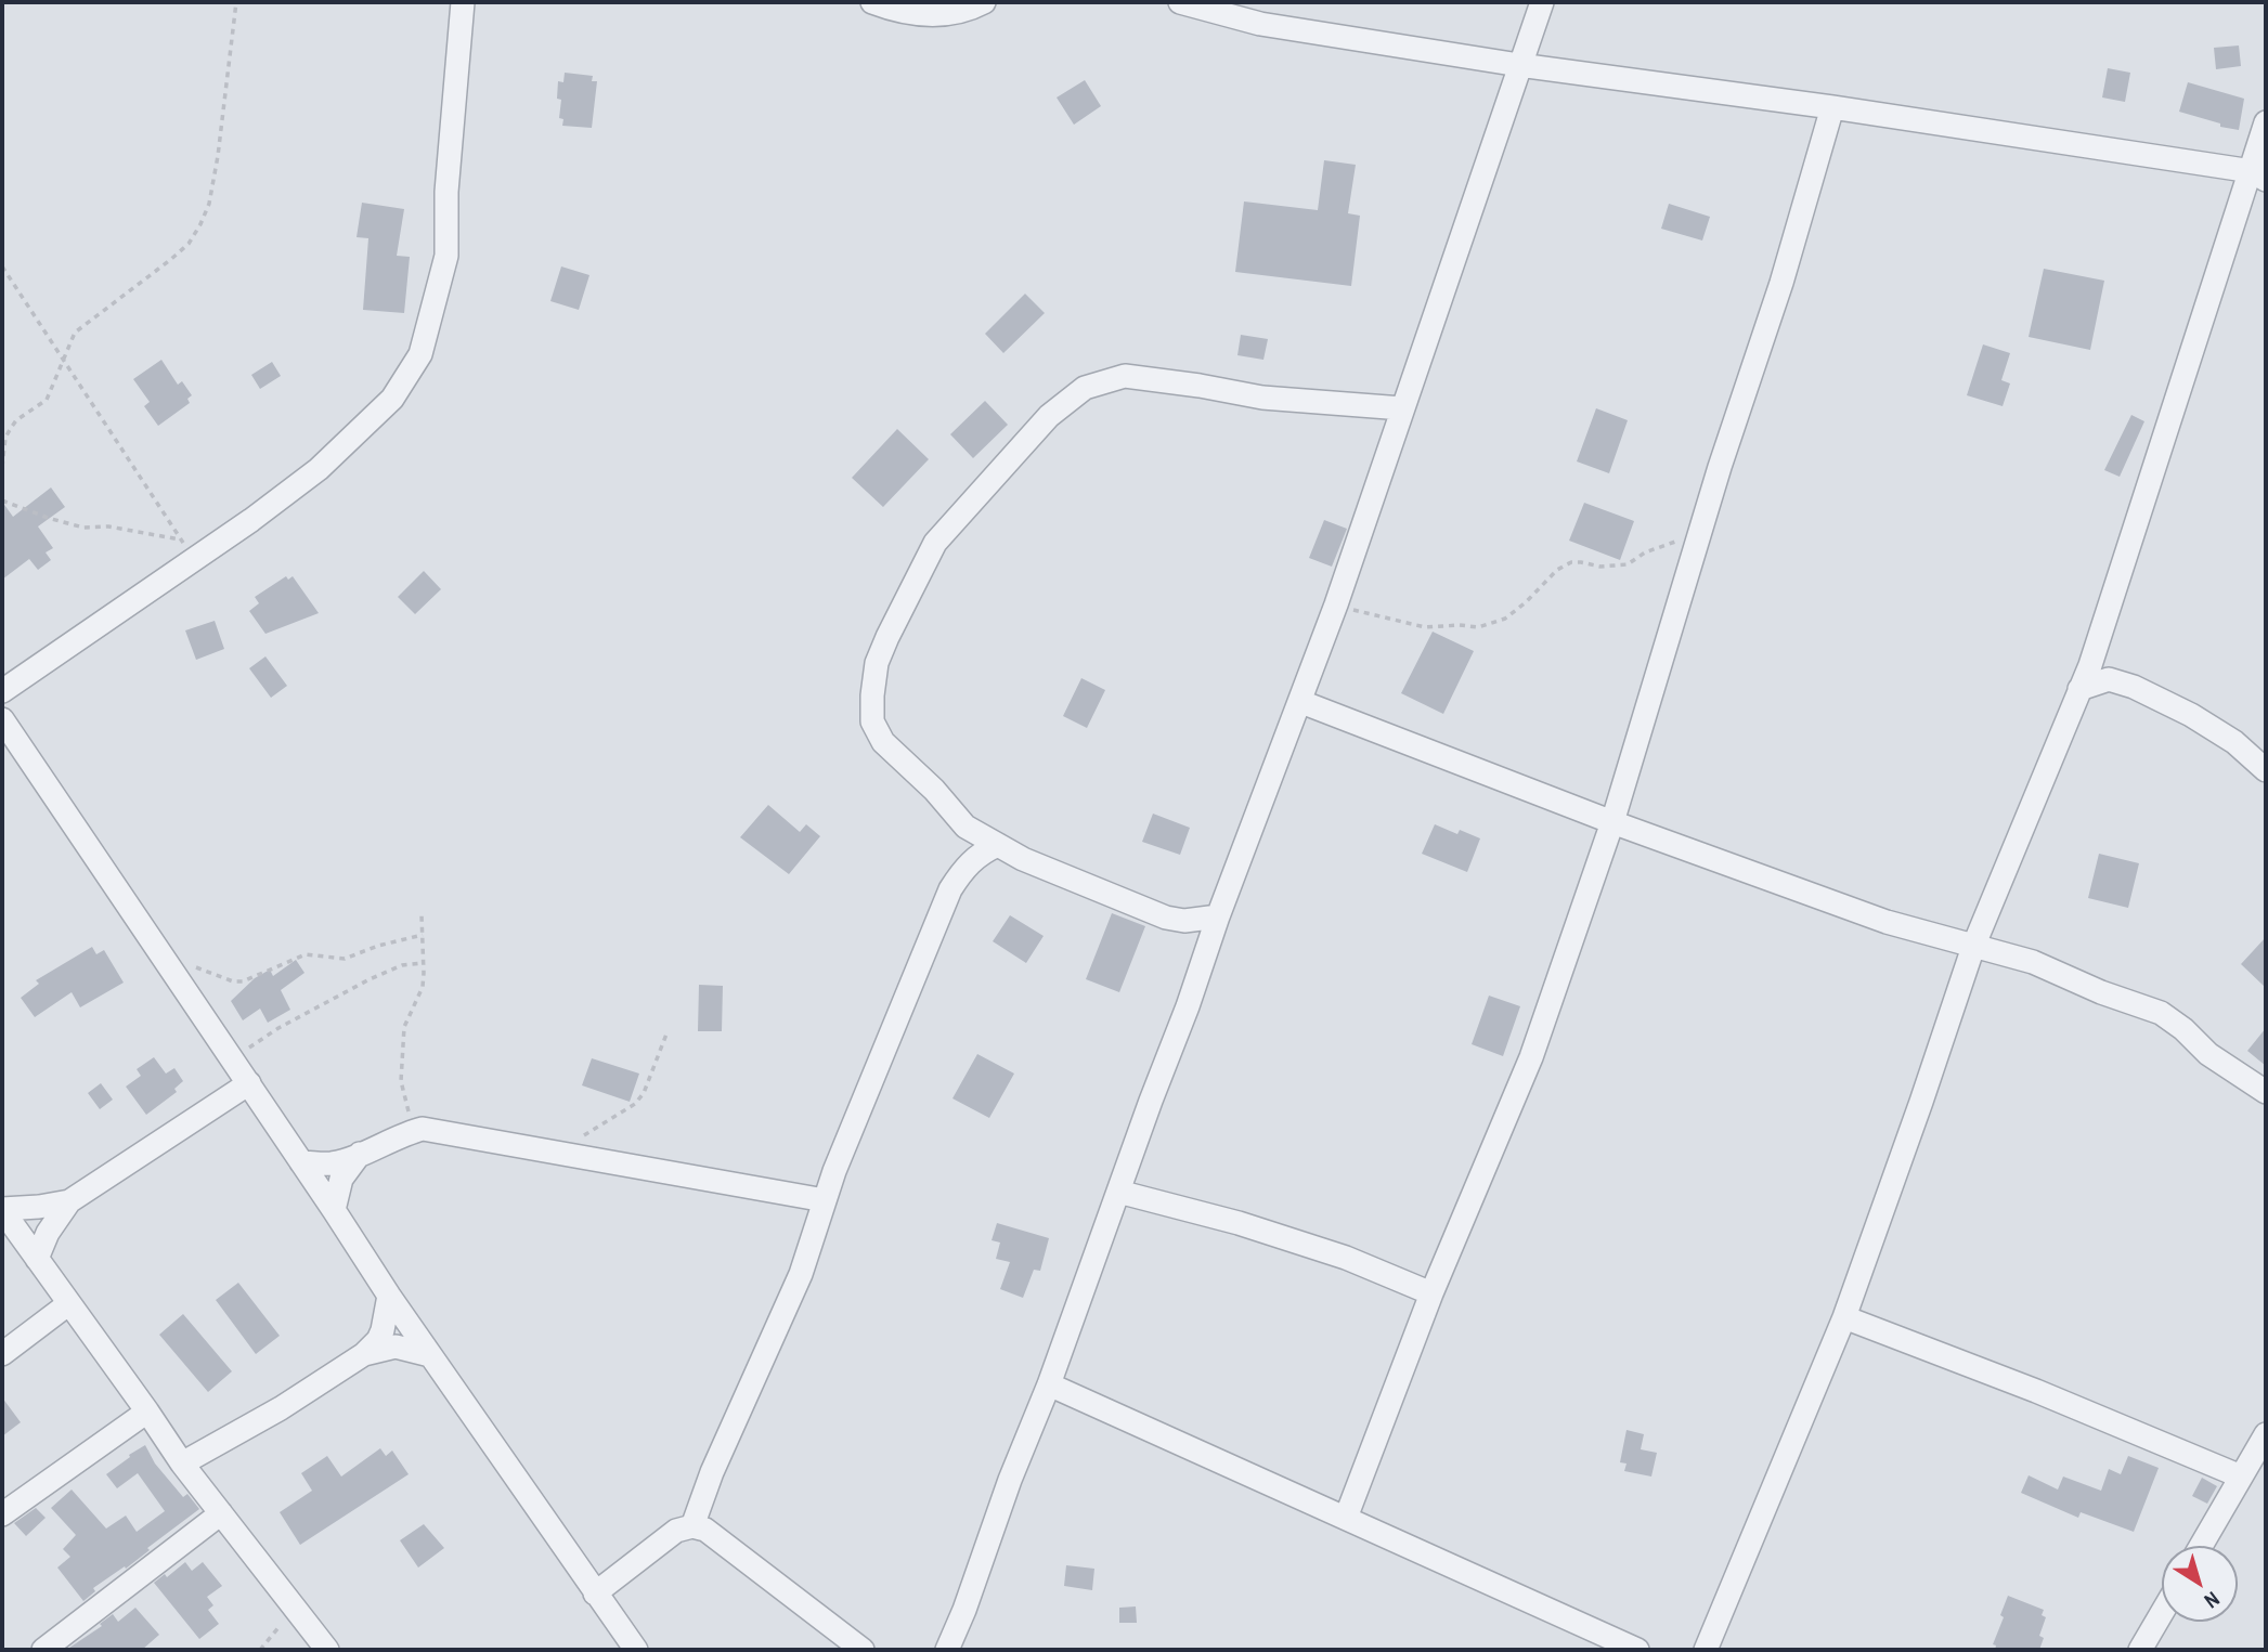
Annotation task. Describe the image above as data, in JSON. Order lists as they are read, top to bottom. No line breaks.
{"north":"bottom right"}
